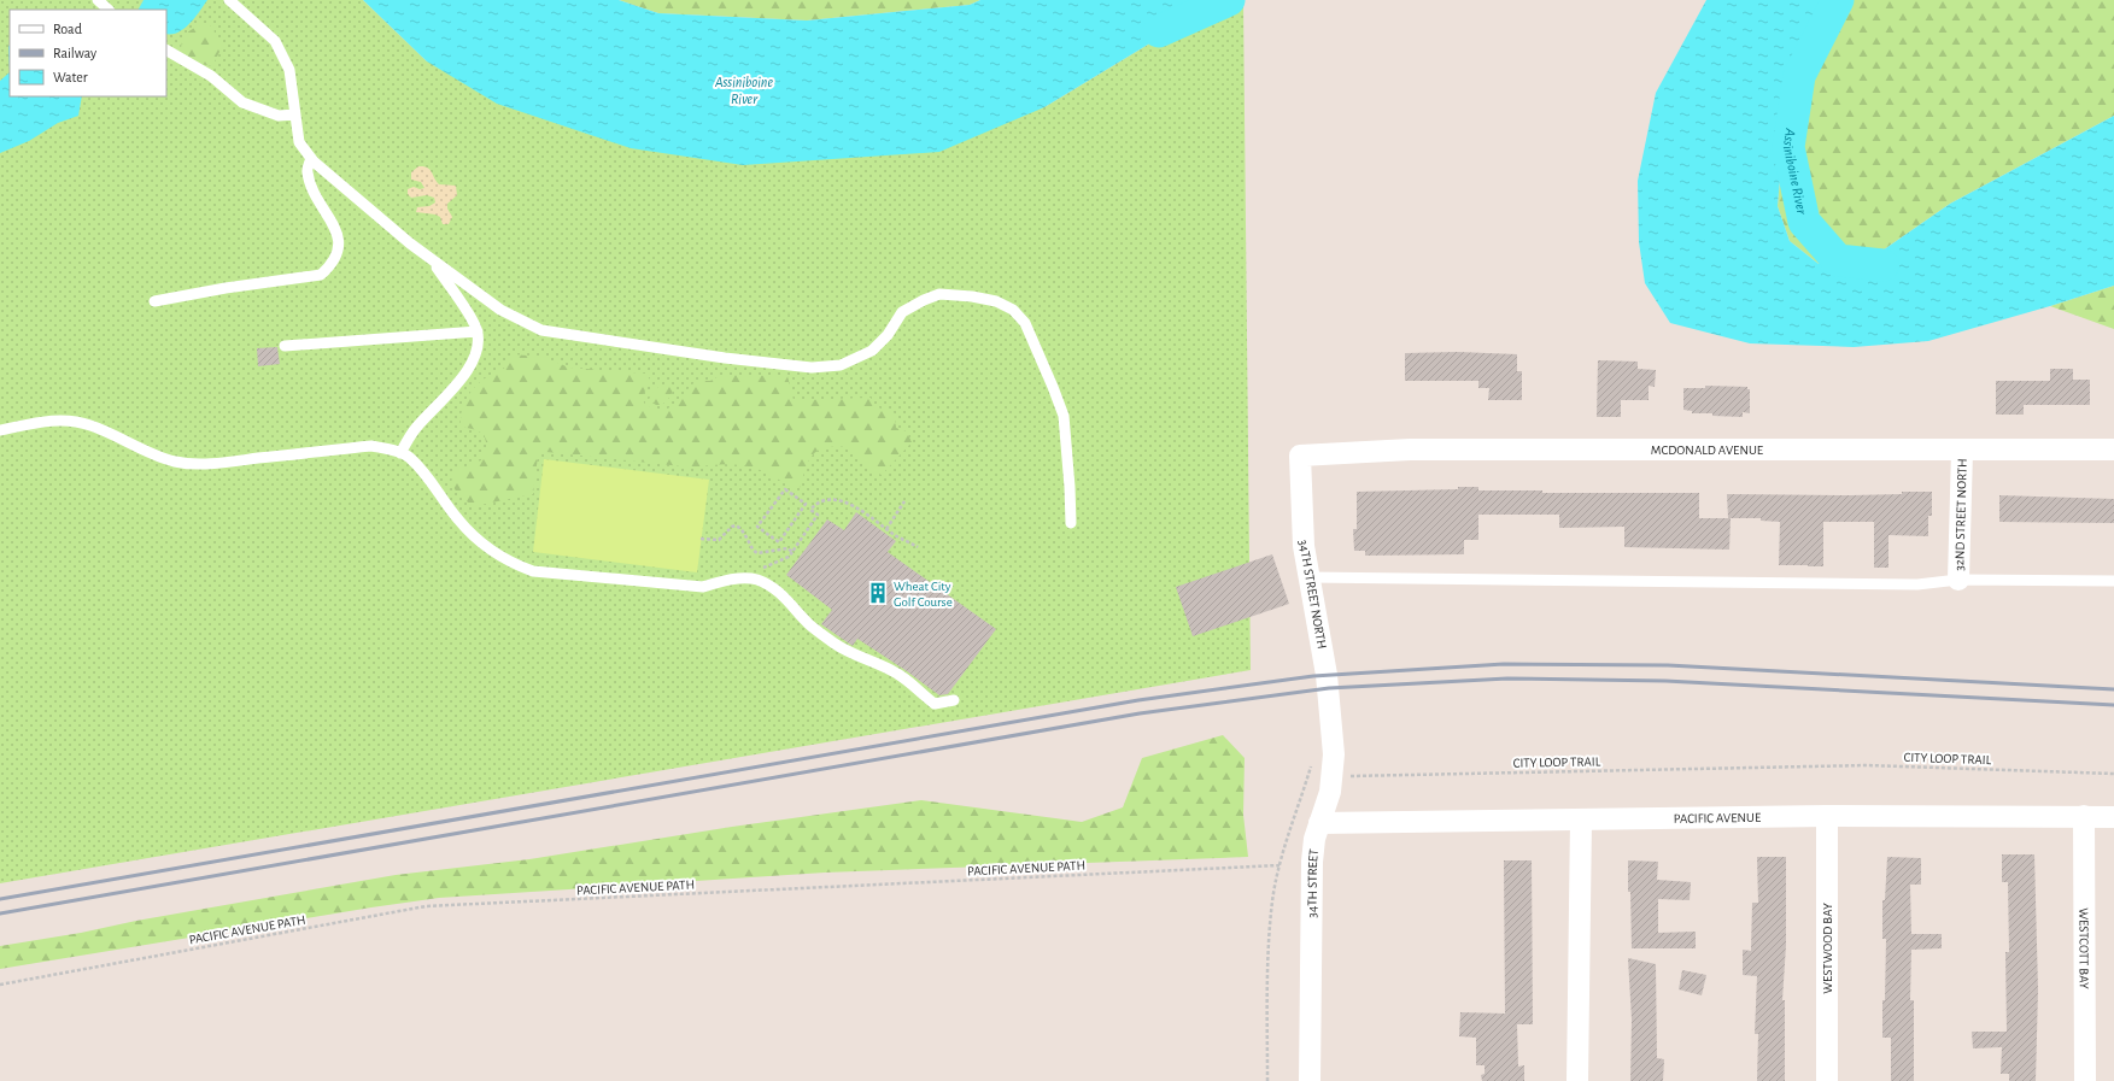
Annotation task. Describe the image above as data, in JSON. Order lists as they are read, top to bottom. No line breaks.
{"streets":{"street":["MCDONALD AVENUE","32ND STREET NORTH","34TH STREET NORTH","PACIFIC AVENUE","34TH STREET","WESTWOOD BAY","WESTCOTT BAY"],"path":["CITY LOOP TRAIL","PACIFIC AVENUE PATH"]},"crossings":[["MCDONALD AVENUE","32ND STREET NORTH"],["MCDONALD AVENUE","34TH STREET NORTH"],["34TH STREET NORTH","34TH STREET"],["CITY LOOP TRAIL","PACIFIC AVENUE PATH"],["CITY LOOP TRAIL","34TH STREET"],["PACIFIC AVENUE","34TH STREET"],["PACIFIC AVENUE","WESTWOOD BAY"],["PACIFIC AVENUE","WESTCOTT BAY"]],"water":["Assiniboine River"],"places":{"building":["Wheat City Golf Course"]},"legend":["Road","Railway","Water"]}
